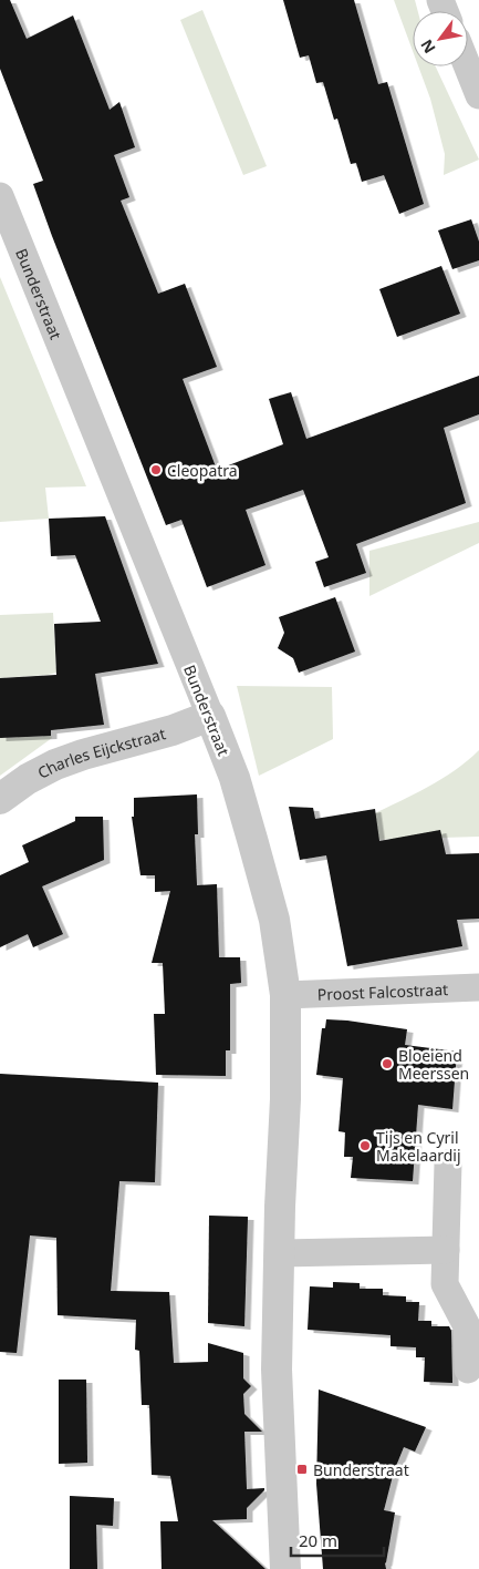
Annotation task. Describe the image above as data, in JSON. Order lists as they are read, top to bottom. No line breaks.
{"streets":{"street":["Bunderstraat","Charles Eijckstraat","Proost Falcostraat"]},"crossings":[["Bunderstraat","Charles Eijckstraat"],["Bunderstraat","Proost Falcostraat"]],"places":{"other":["Cleopatra","Bloeiend Meerssen","Tijs en Cyril Makelaardij"],"transit":["Bunderstraat"]},"scale_bar":"20 m","north":"bottom left"}
